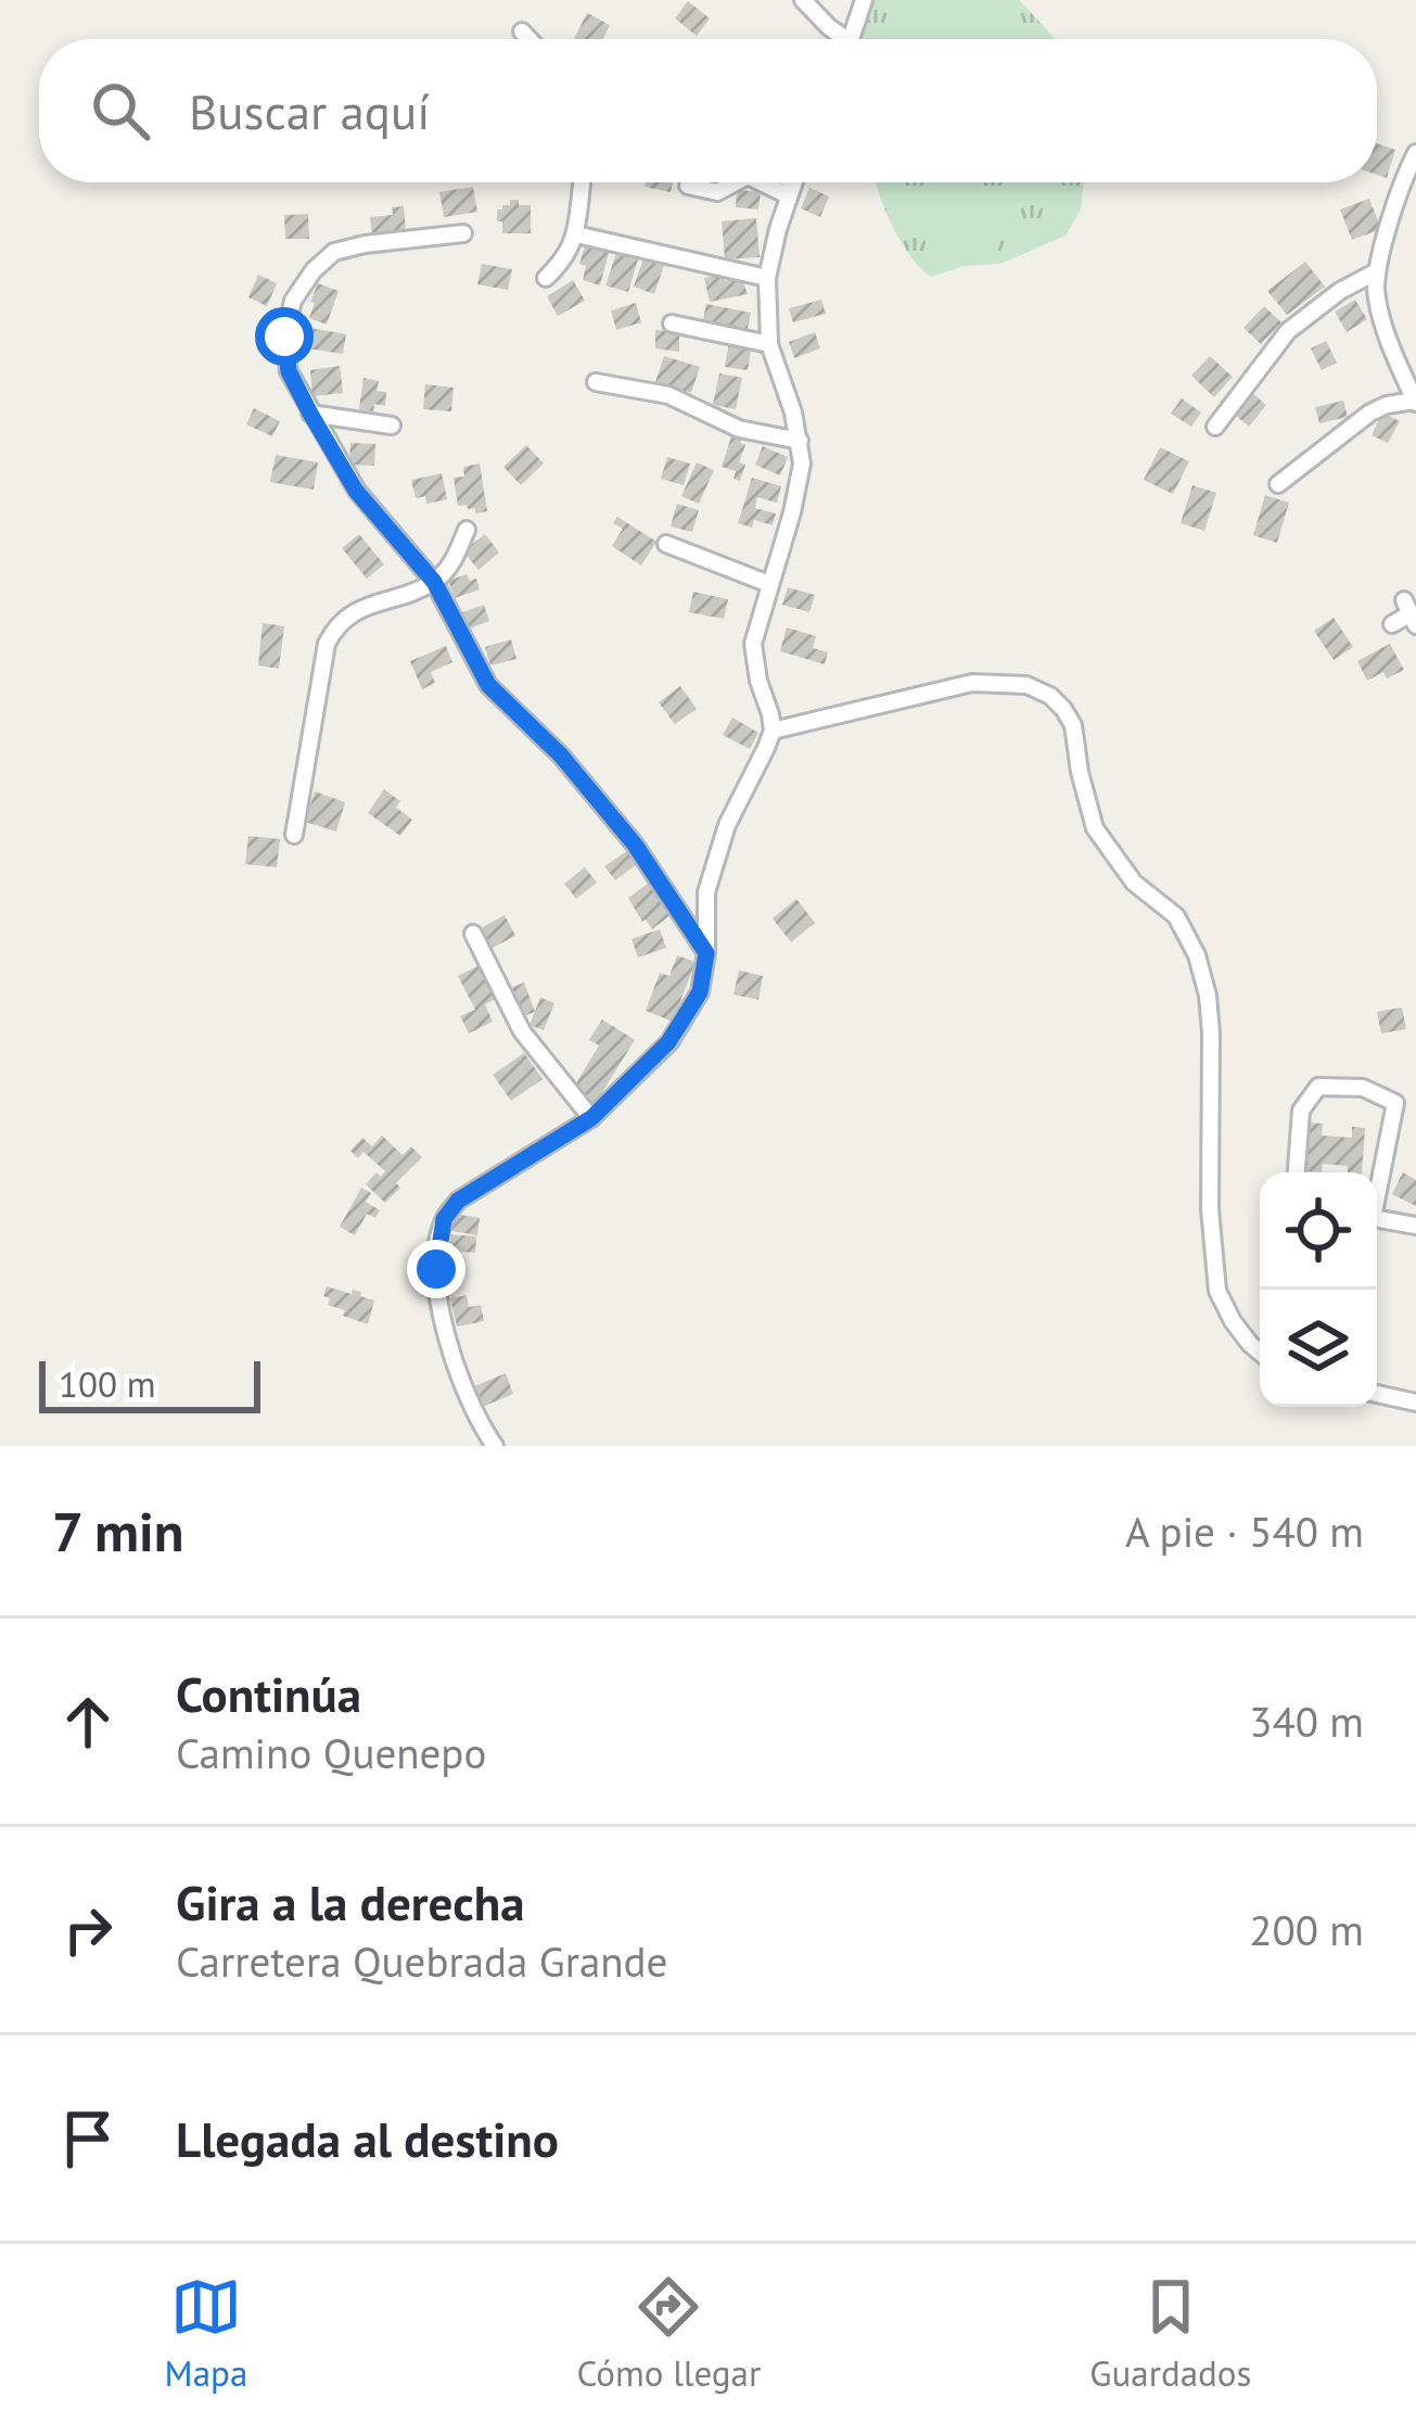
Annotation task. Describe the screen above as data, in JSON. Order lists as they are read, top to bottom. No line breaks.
{"scale_bar":"100 m","page":{"search":"Buscar aquí","scale":"100 m","heading":["7 min","A pie · 540 m"],"list":[["Continúa","Camino Quenepo","340 m"],["Gira a la derecha","Carretera Quebrada Grande","200 m"],"Llegada al destino"],"nav":["Mapa","Cómo llegar","Guardados"]}}
